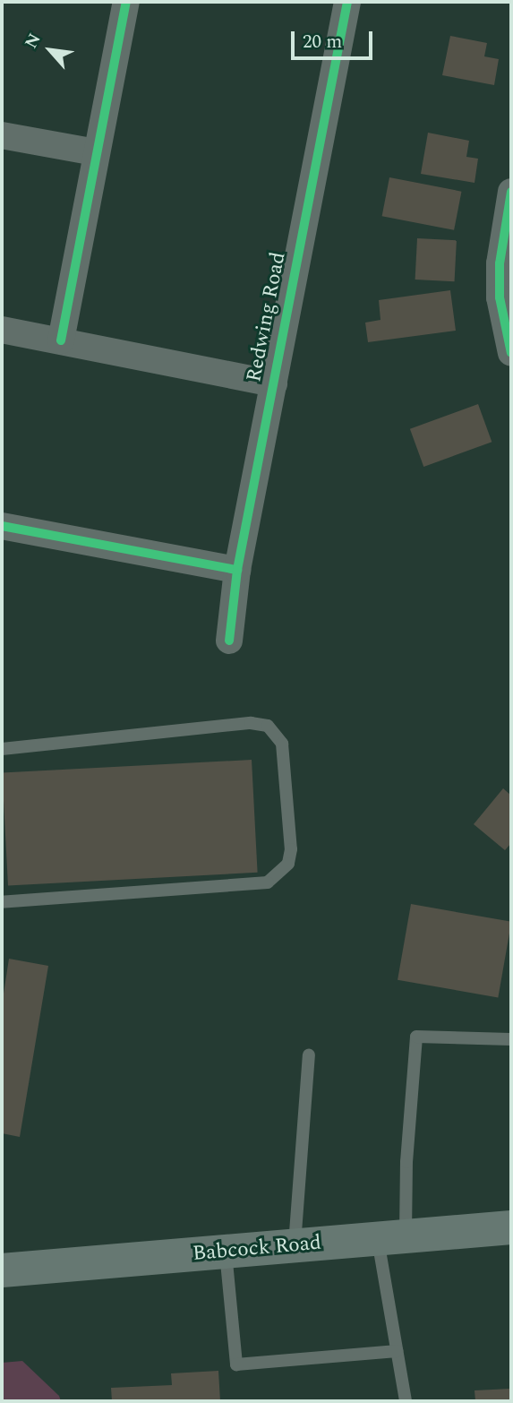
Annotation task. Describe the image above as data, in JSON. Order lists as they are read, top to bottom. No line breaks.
{"streets":{"main road":["Babcock Road"],"street":["Redwing Road"]},"scale_bar":"20 m","north":"top left"}
